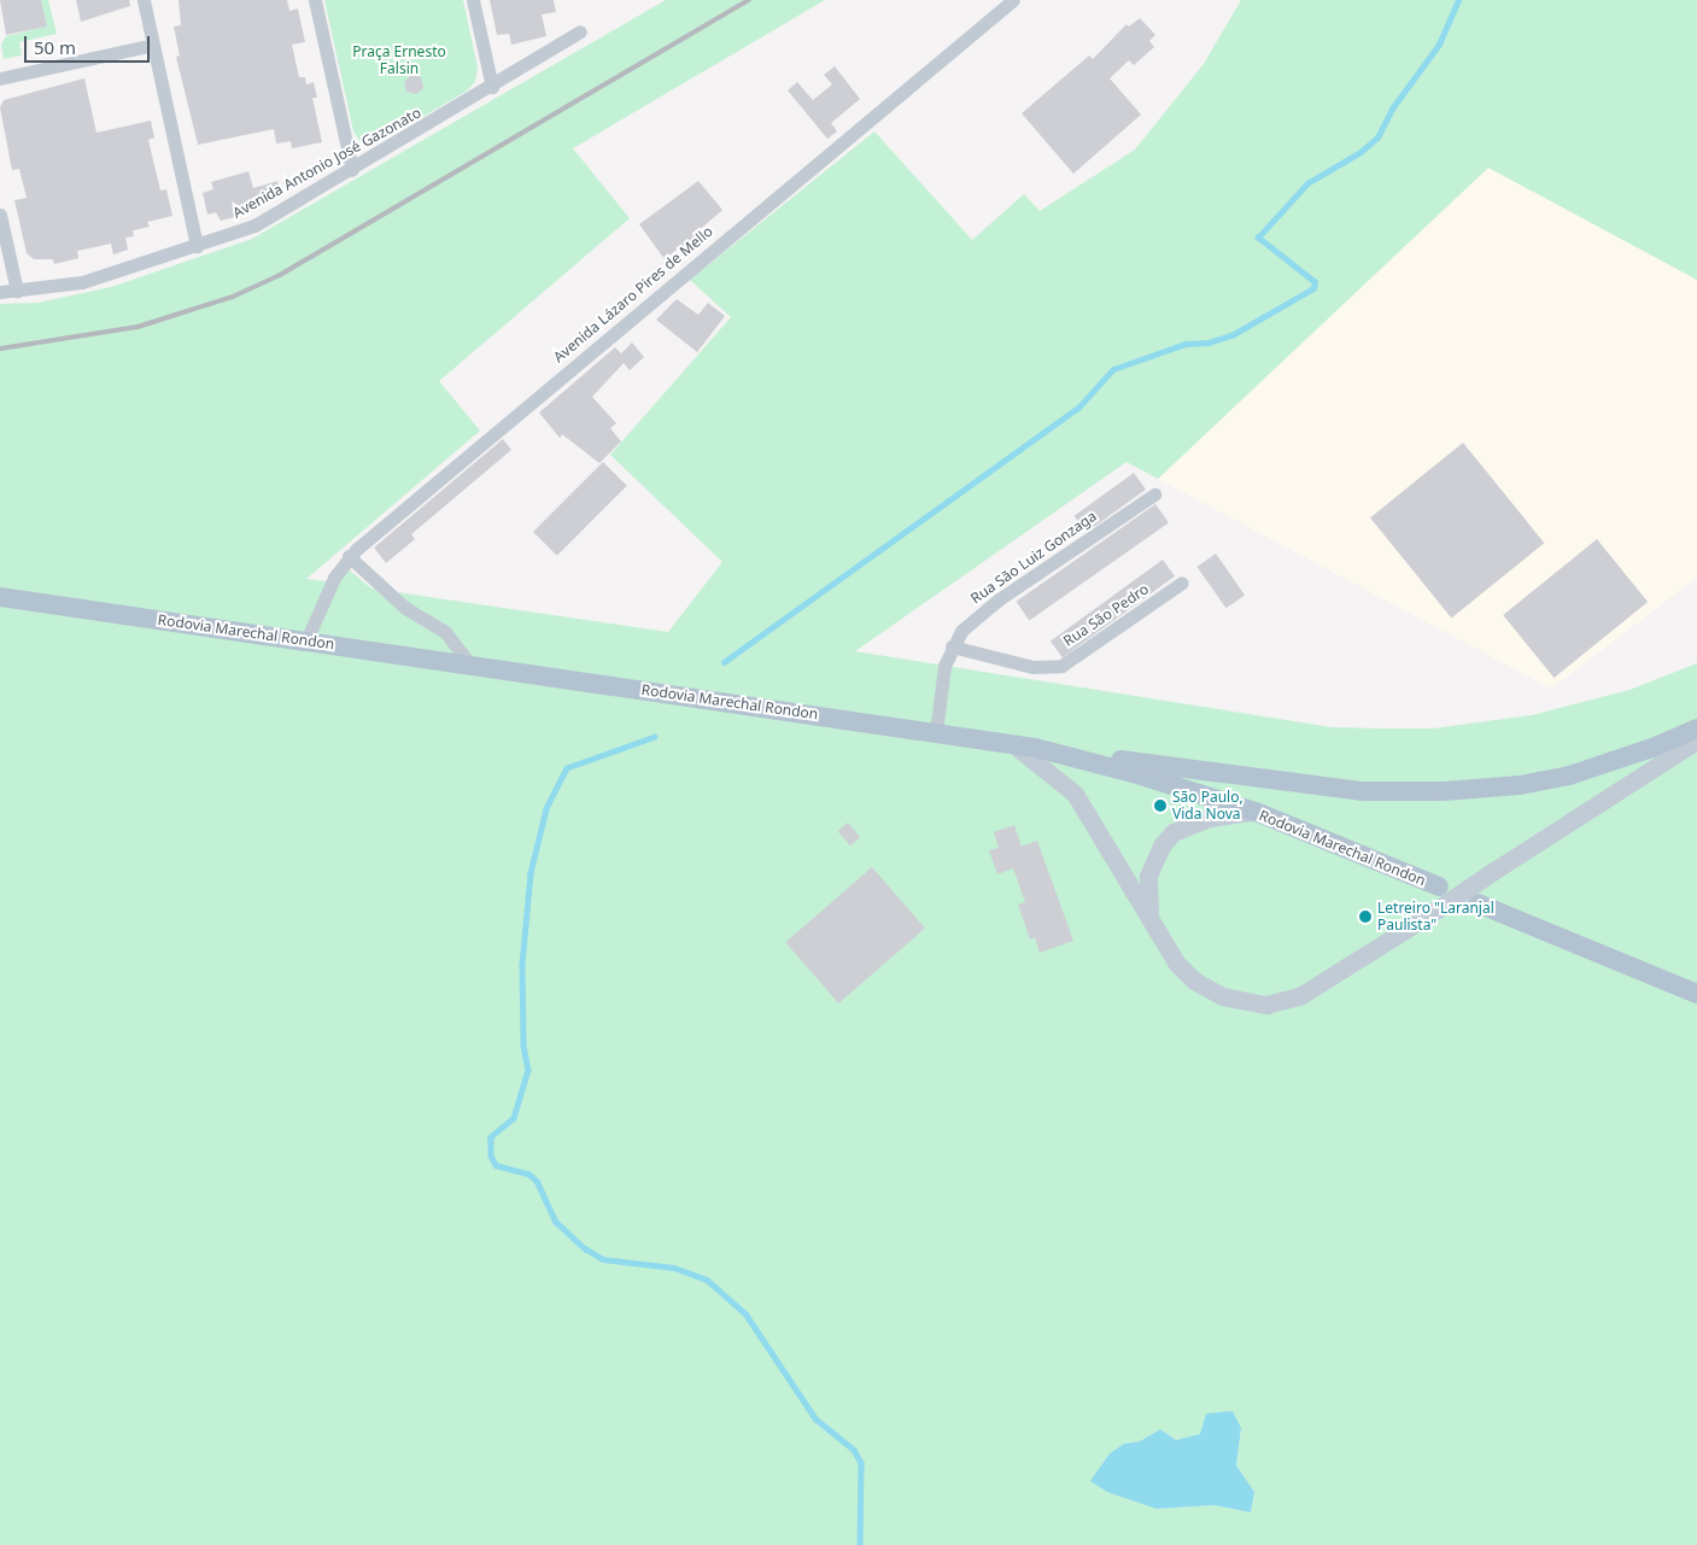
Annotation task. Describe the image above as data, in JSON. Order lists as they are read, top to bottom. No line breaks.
{"streets":{"main road":["Rodovia Marechal Rondon"],"street":["Avenida Antonio José Gazonato","Avenida Lázaro Pires de Mello","Rua São Luiz Gonzaga","Rua São Pedro"]},"crossings":[["Avenida Lázaro Pires de Mello","Rodovia Marechal Rondon"],["Rua São Luiz Gonzaga","Rua São Pedro"],["Rua São Luiz Gonzaga","Rodovia Marechal Rondon"]],"parks":["Praça Ernesto Falsin"],"places":["São Paulo, Vida Nova","Letreiro \"Laranjal Paulista\""],"scale_bar":"50 m"}
